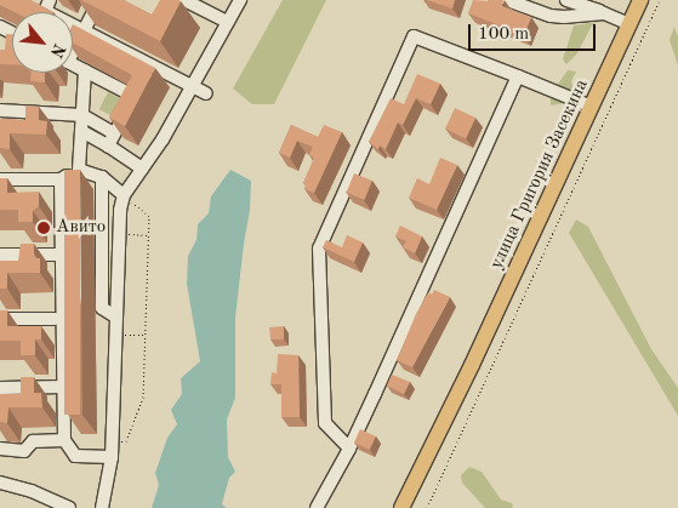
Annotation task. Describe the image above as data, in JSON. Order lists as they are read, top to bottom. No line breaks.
{"streets":{"main road":["улица Григория Засекина"]},"places":["Авито"],"scale_bar":"100 m","north":"bottom right"}
